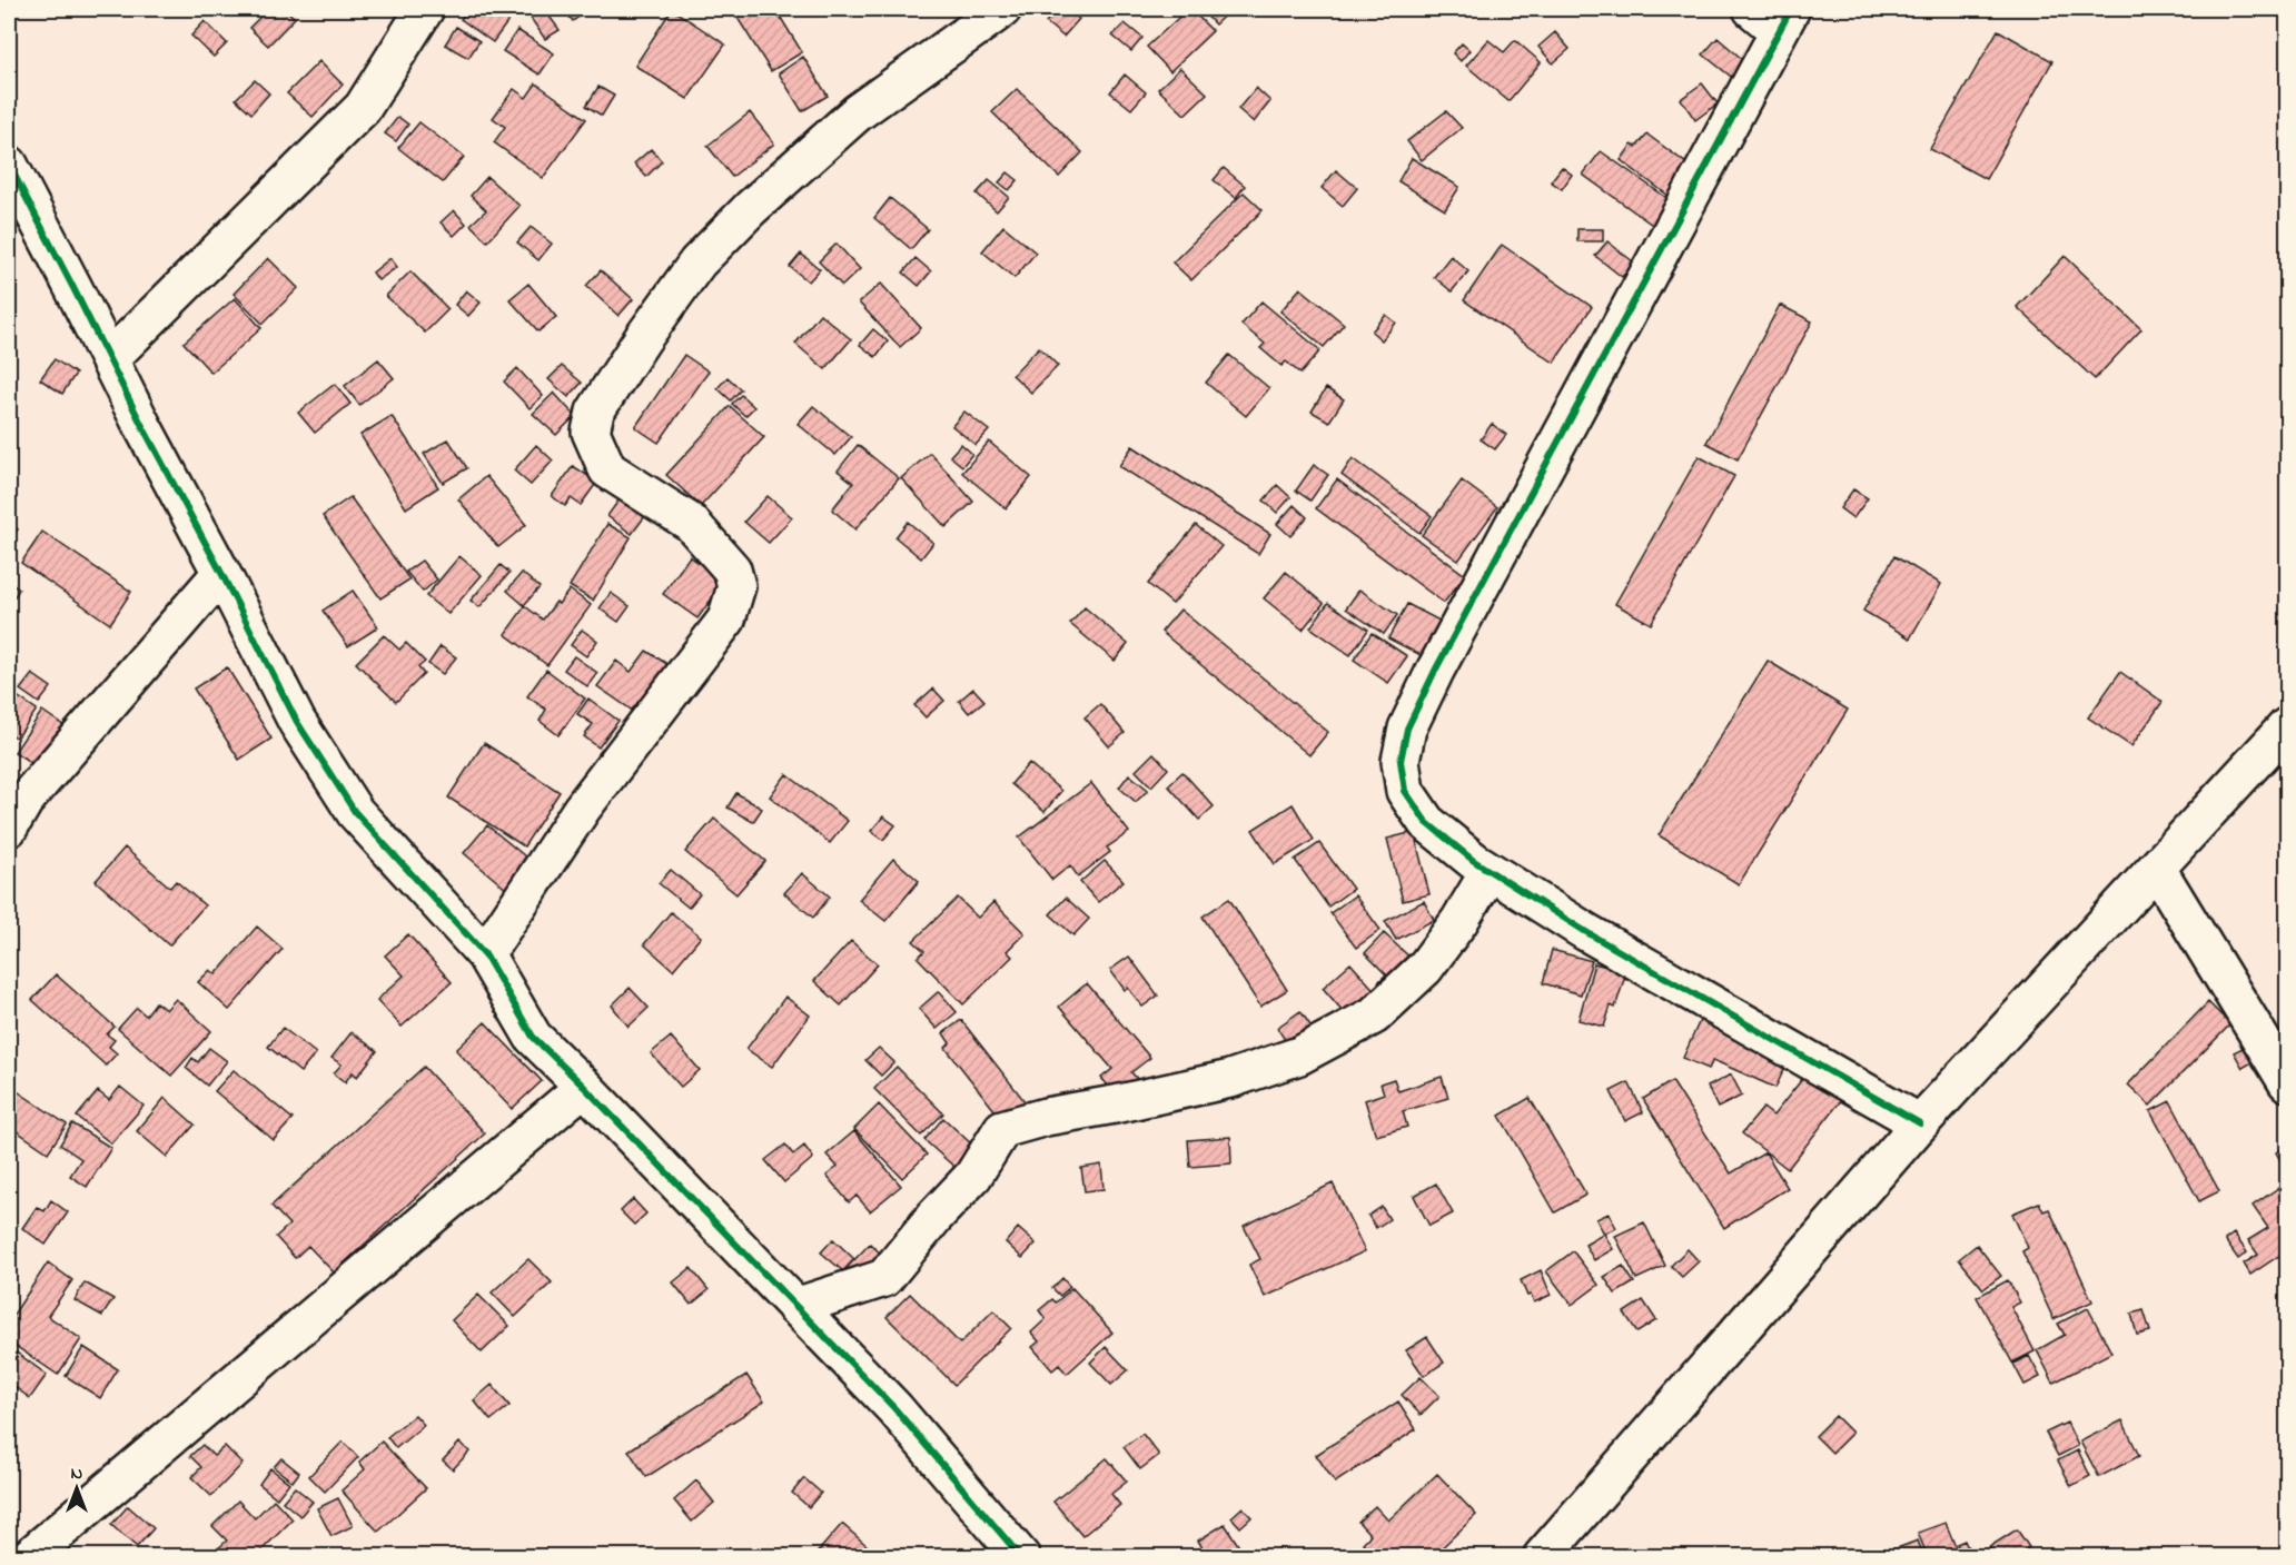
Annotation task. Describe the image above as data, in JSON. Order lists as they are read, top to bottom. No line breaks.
{"north":"top"}
